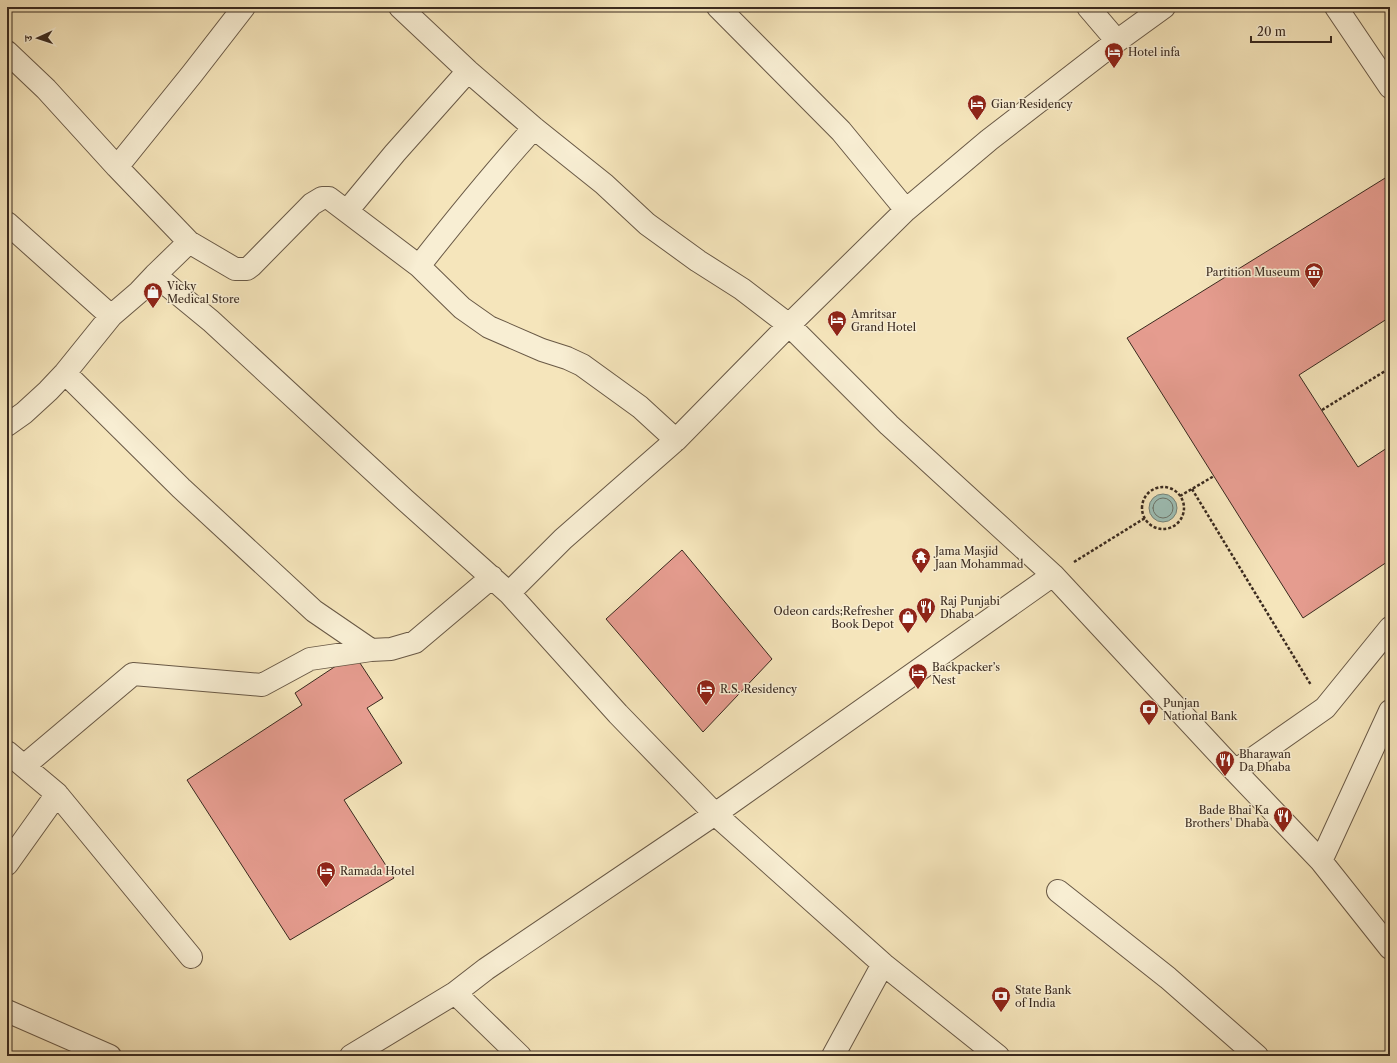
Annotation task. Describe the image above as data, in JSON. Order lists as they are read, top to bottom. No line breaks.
{"places":{"hotel":["Hotel infa","Gian Residency","Amritsar Grand Hotel","Backpacker’s Nest","R.S. Residency","Ramada Hotel"],"museum":["Partition Museum"],"shop":["Vicky Medical Store","Odeon cards;Refresher Book Depot"],"temple":["Jama Masjid Jaan Mohammad"],"restaurant":["Raj Punjabi Dhaba","Bharawan Da Dhaba","Bade Bhai Ka Brothers' Dhaba"],"bank":["Punjan National Bank","State Bank of India"]},"scale_bar":"20 m","north":"left"}
